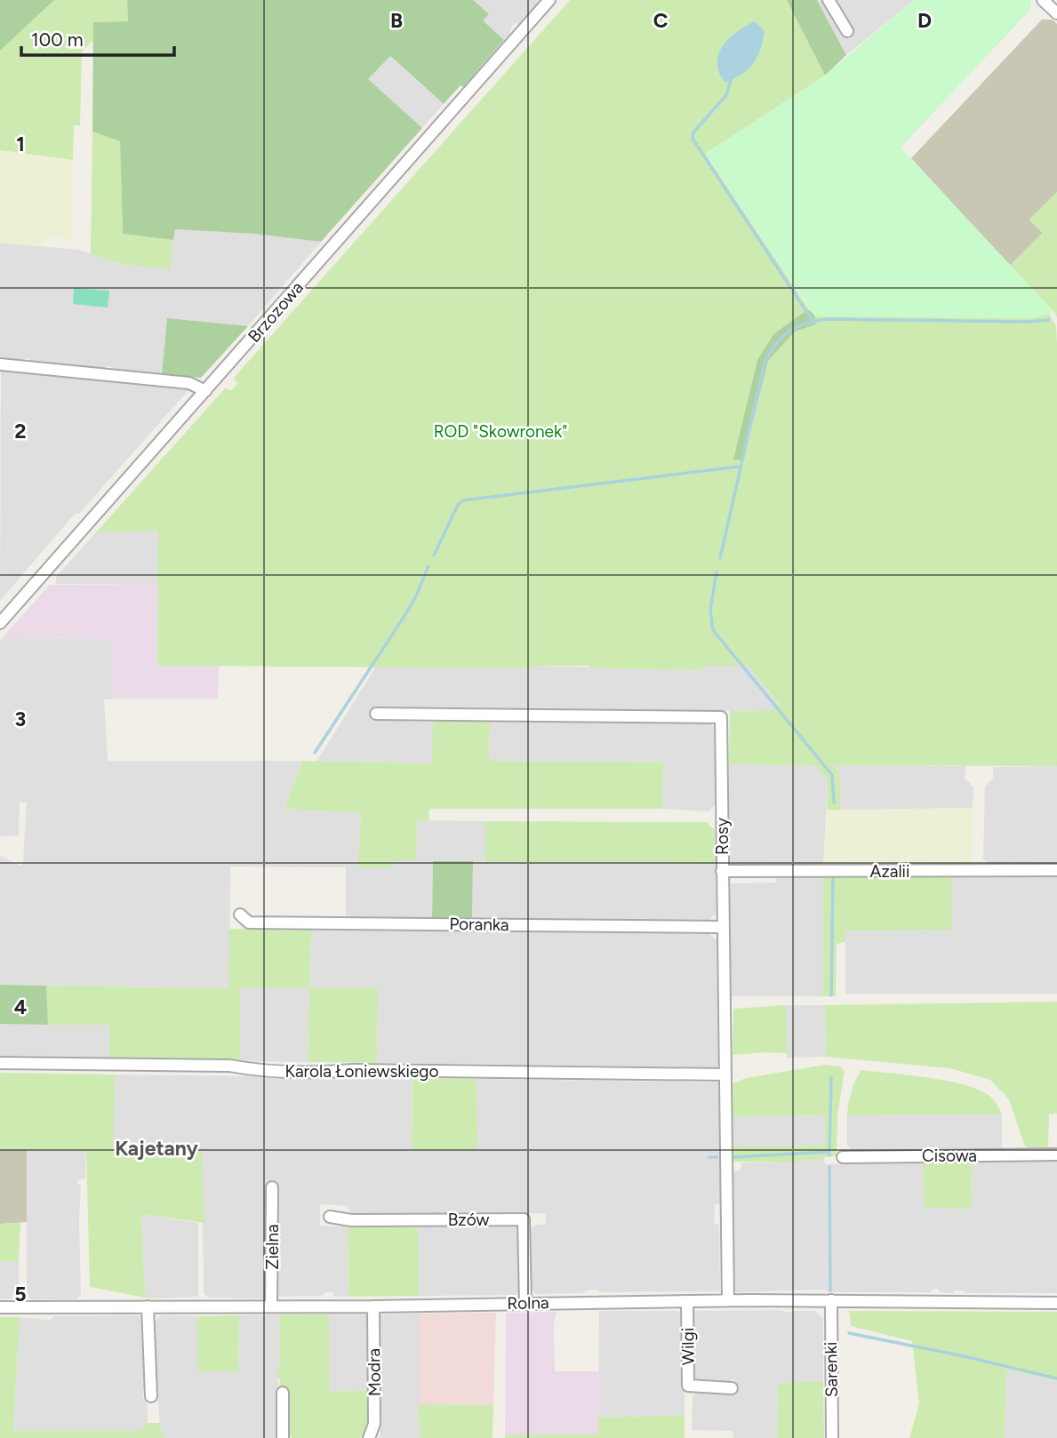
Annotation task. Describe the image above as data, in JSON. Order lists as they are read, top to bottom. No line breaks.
{"streets":{"street":["Brzozowa","Rosy","Azalii","Poranka","Karola Łoniewskiego","Cisowa","Bzów","Zielna","Rolna","Wilgi","Sarenki","Modra"]},"crossings":[["Rosy","Azalii"],["Rosy","Poranka"],["Rosy","Karola Łoniewskiego"],["Rosy","Rolna"],["Bzów","Rolna"],["Zielna","Rolna"],["Rolna","Wilgi"],["Rolna","Sarenki"],["Rolna","Modra"]],"districts":["Kajetany"],"parks":["ROD \"Skowronek\""],"scale_bar":"100 m","grid":{"columns":["B","C","D"],"rows":["1","2","3","4","5"]}}
